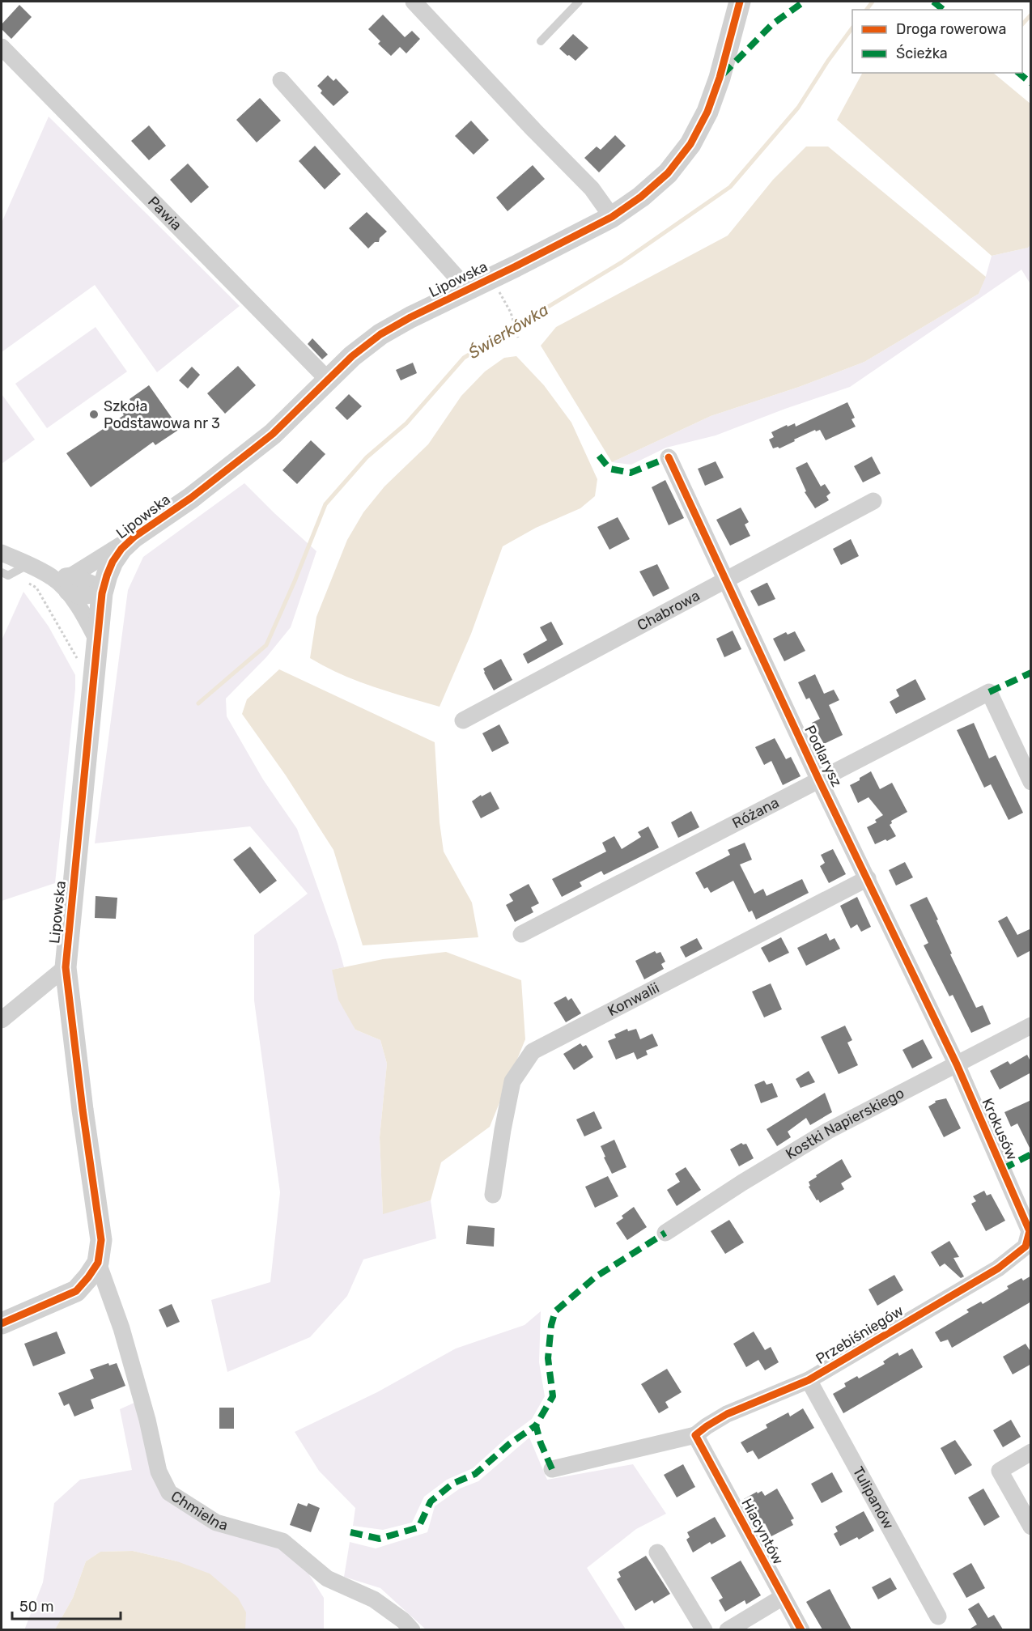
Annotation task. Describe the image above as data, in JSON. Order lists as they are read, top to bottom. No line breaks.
{"streets":{"street":["Pawia","Lipowska","Chabrowa","Podlarysz","Różana","Konwalii","Kostki Napierskiego","Krokusów","Przebiśniegów","Tulipanów","Chmielna","Hiacyntów"]},"crossings":[["Pawia","Lipowska"],["Lipowska","Chmielna"],["Chabrowa","Podlarysz"],["Podlarysz","Różana"],["Podlarysz","Konwalii"],["Podlarysz","Kostki Napierskiego"],["Podlarysz","Krokusów"],["Kostki Napierskiego","Krokusów"],["Krokusów","Przebiśniegów"],["Przebiśniegów","Tulipanów"],["Przebiśniegów","Hiacyntów"]],"water":["Świerkówka"],"places":["Szkoła Podstawowa nr 3"],"legend":["Droga rowerowa","Ścieżka"],"scale_bar":"50 m"}
